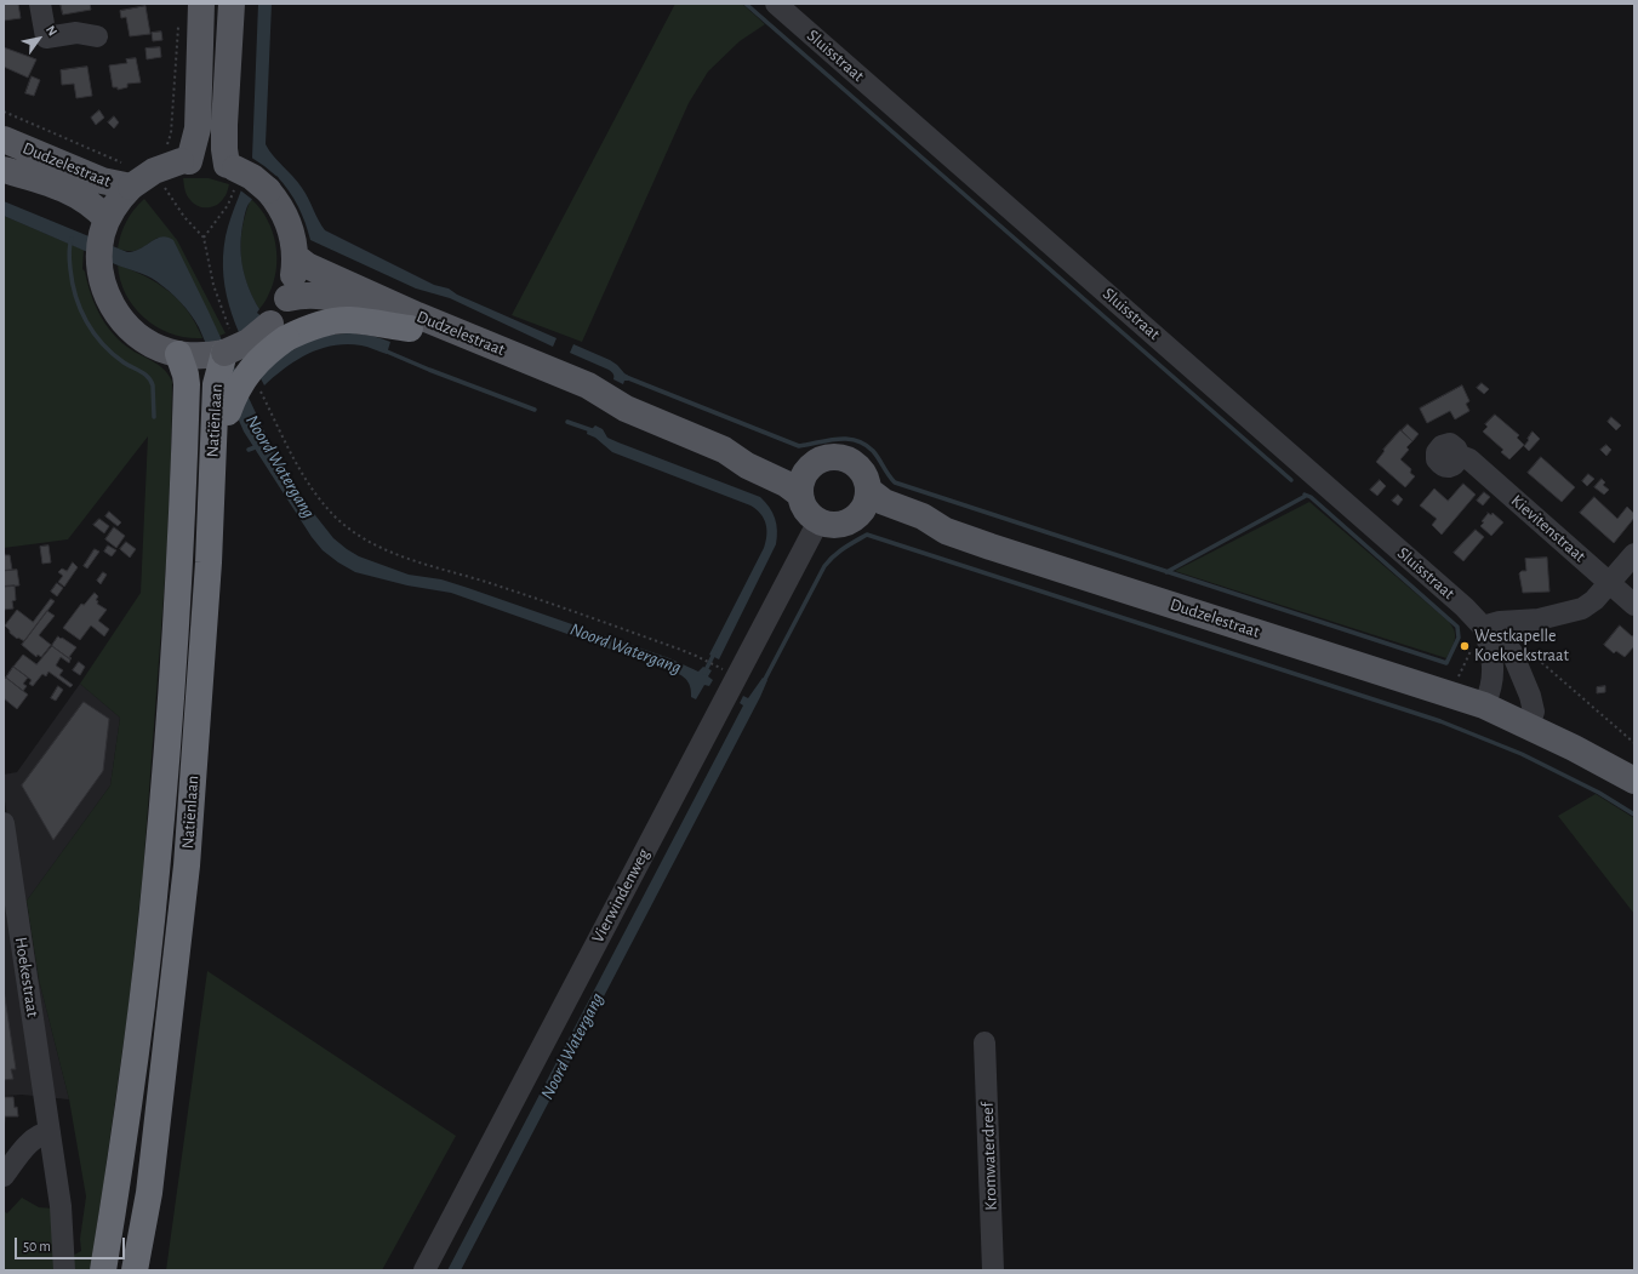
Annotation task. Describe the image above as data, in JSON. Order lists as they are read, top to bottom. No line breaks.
{"streets":{"highway":["Natiënlaan"],"main road":["Dudzelestraat"],"street":["Sluisstraat","Kievitenstraat","Vierwindenweg","Hoekestraat","Kromwaterdreef"]},"crossings":[["Sluisstraat","Dudzelestraat"],["Dudzelestraat","Vierwindenweg"]],"water":["Noord Watergang"],"places":["Westkapelle Koekoekstraat"],"scale_bar":"50 m","north":"top right"}
